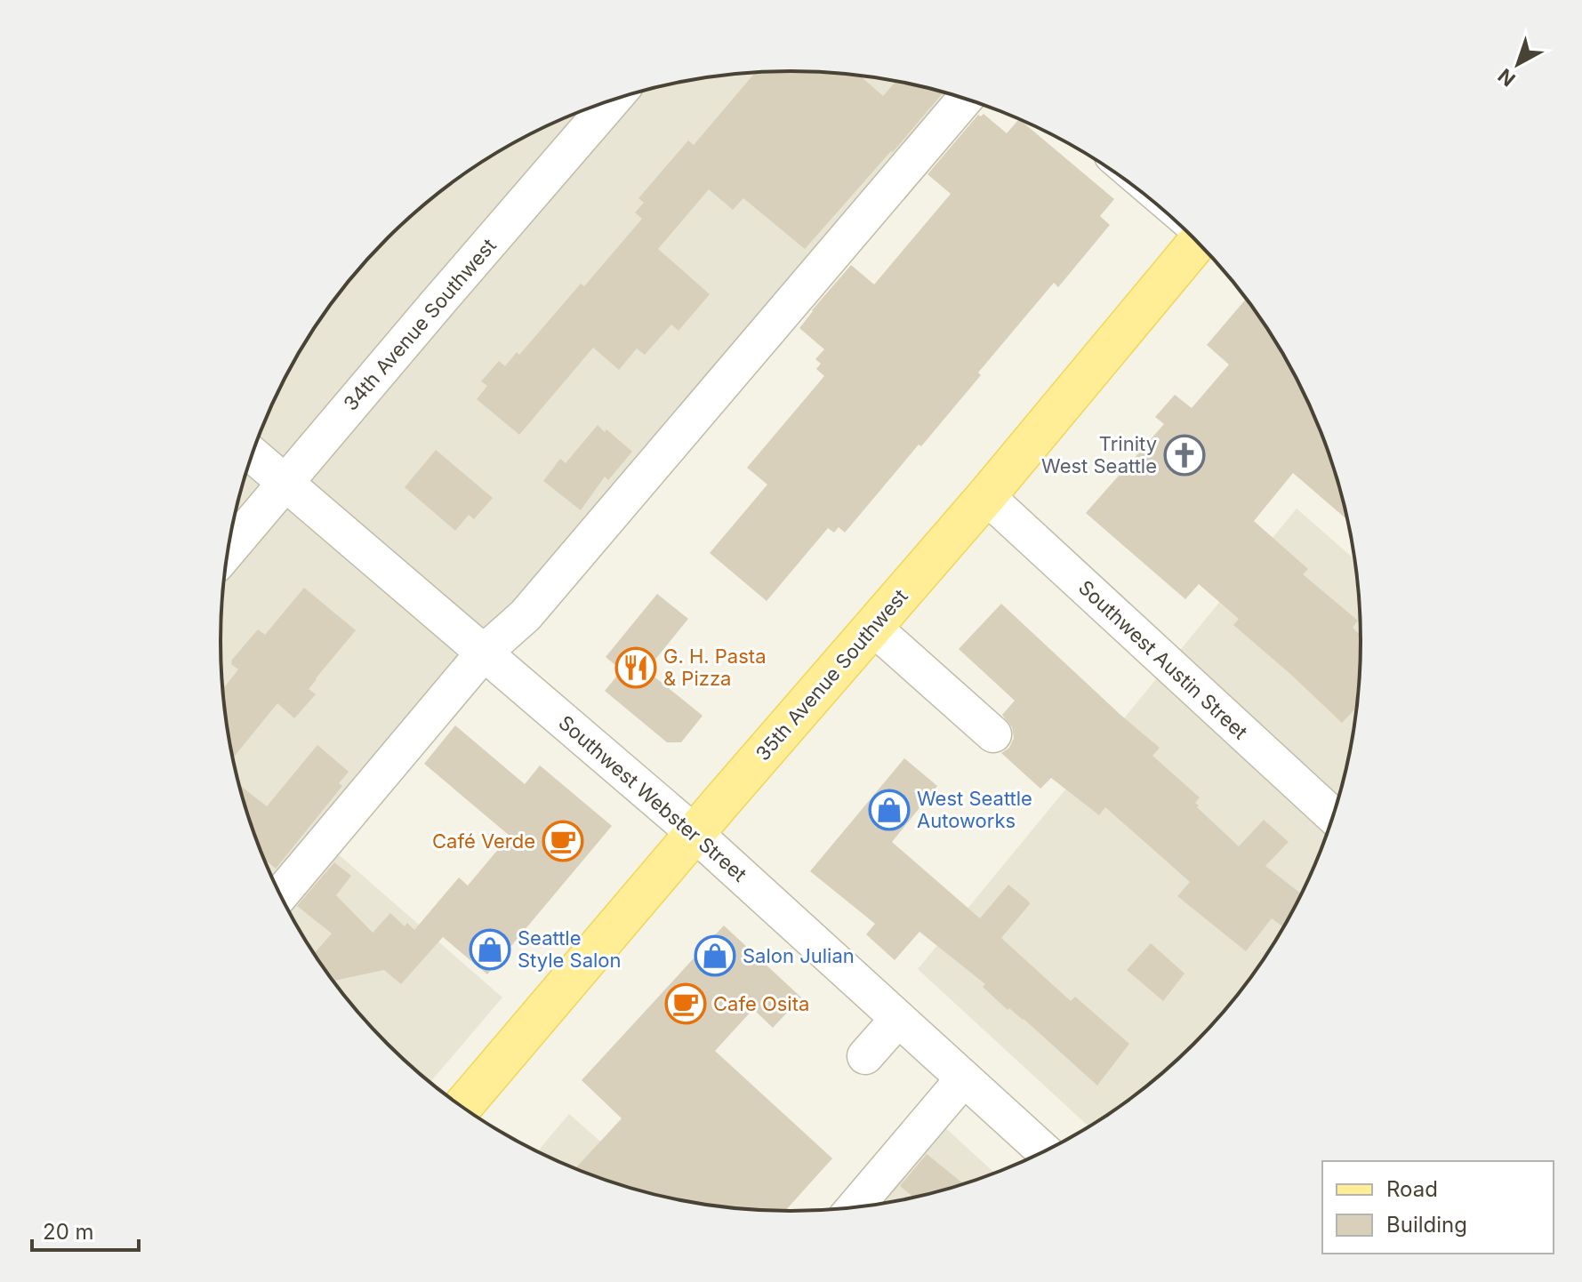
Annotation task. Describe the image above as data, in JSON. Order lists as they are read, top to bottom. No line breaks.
{"streets":{"main road":["35th Avenue Southwest"],"street":["34th Avenue Southwest","Southwest Austin Street","Southwest Webster Street"]},"crossings":[["34th Avenue Southwest","Southwest Webster Street"],["Southwest Austin Street","35th Avenue Southwest"],["35th Avenue Southwest","Southwest Webster Street"]],"places":{"church":["Trinity West Seattle"],"restaurant":["G. H. Pasta & Pizza"],"shop":["West Seattle Autoworks","Seattle Style Salon","Salon Julian"],"cafe":["Café Verde","Cafe Osita"]},"legend":["Road","Building"],"scale_bar":"20 m","north":"bottom left"}
